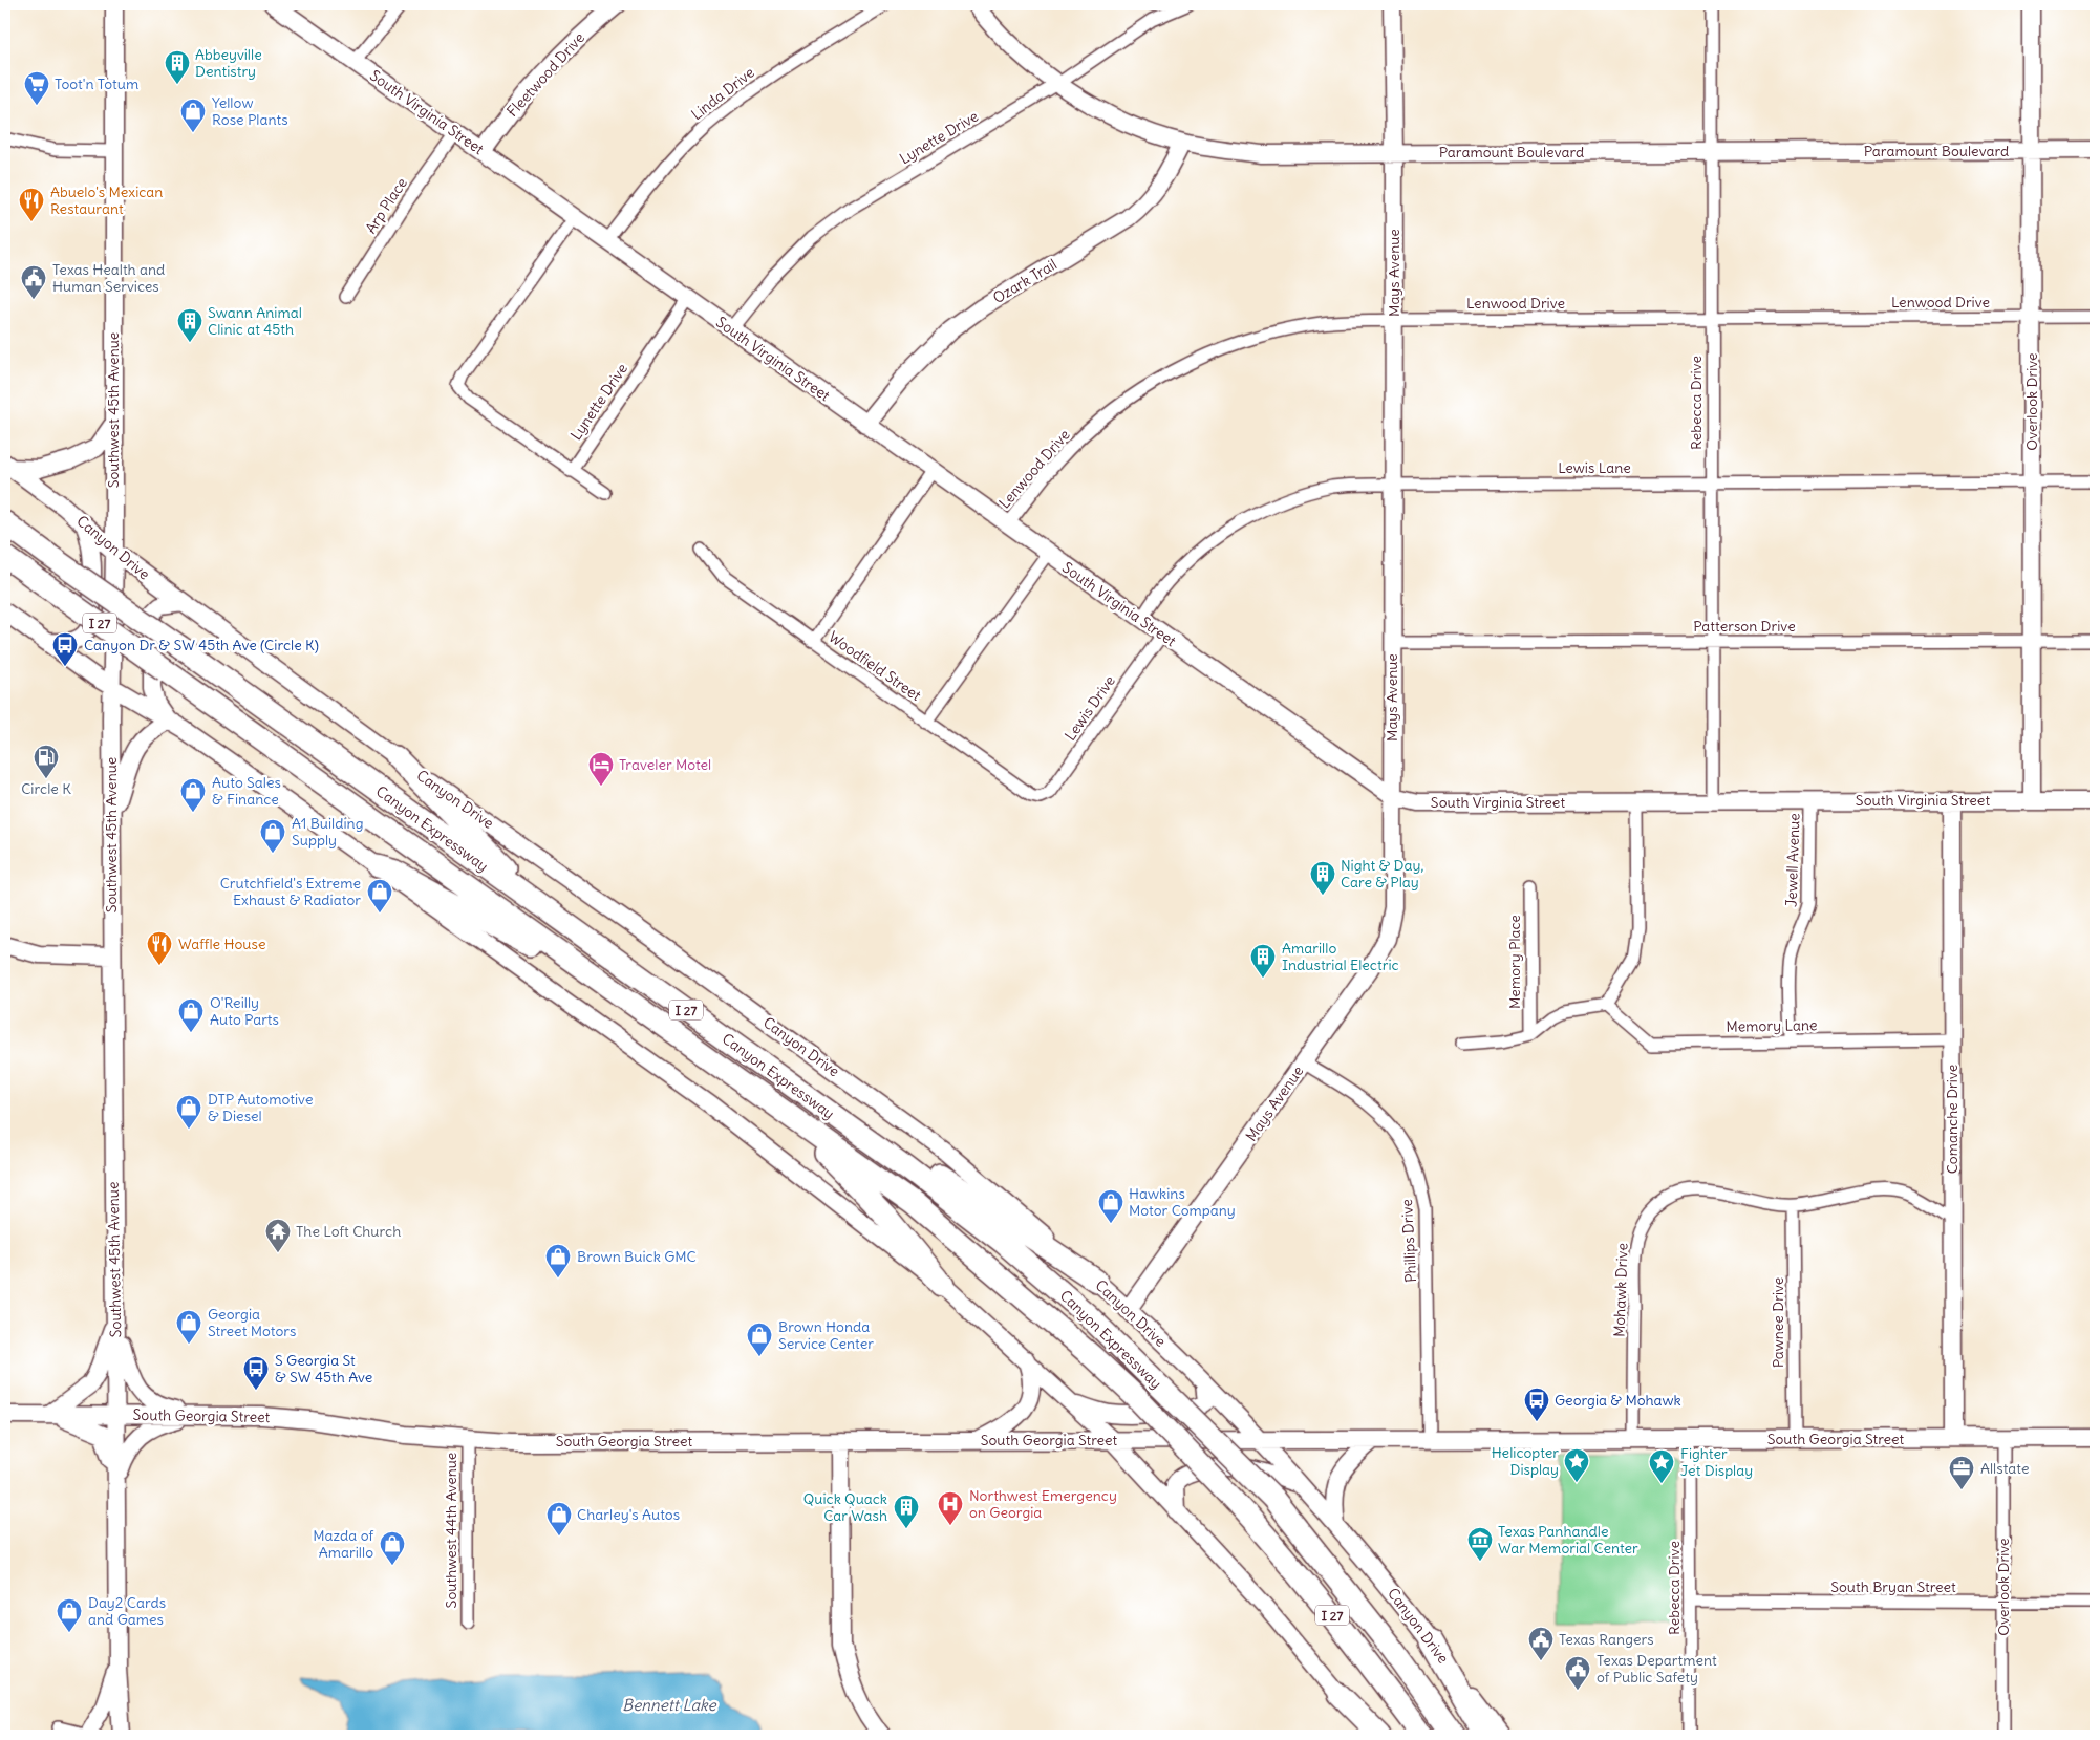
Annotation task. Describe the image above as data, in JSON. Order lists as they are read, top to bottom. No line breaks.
{"streets":{"highway":["I 27","Canyon Expressway"],"main road":["Fleetwood Drive","South Virginia Street","Paramount Boulevard","Mays Avenue","Ozark Trail","Overlook Drive","Southwest 45th Avenue","Canyon Drive","Comanche Drive","South Georgia Street"],"street":["Linda Drive","Lynette Drive","Arp Place","Lenwood Drive","Rebecca Drive","Lewis Lane","Patterson Drive","Woodfield Street","Lewis Drive","Jewell Avenue","Memory Place","Memory Lane","Phillips Drive","Mohawk Drive","Pawnee Drive","Southwest 44th Avenue","South Bryan Street"]},"crossings":[["Fleetwood Drive","South Virginia Street"],["Linda Drive","South Virginia Street"],["South Virginia Street","Lynette Drive"],["South Virginia Street","Arp Place"],["South Virginia Street","Mays Avenue"],["South Virginia Street","Ozark Trail"],["South Virginia Street","Lenwood Drive"],["South Virginia Street","Overlook Drive"],["South Virginia Street","Rebecca Drive"],["South Virginia Street","Lewis Lane"],["South Virginia Street","Lewis Drive"],["South Virginia Street","Jewell Avenue"],["South Virginia Street","Comanche Drive"],["Lynette Drive","Paramount Boulevard"],["Paramount Boulevard","Mays Avenue"],["Paramount Boulevard","Ozark Trail"],["Paramount Boulevard","Overlook Drive"],["Paramount Boulevard","Rebecca Drive"],["Mays Avenue","Lenwood Drive"],["Mays Avenue","Lewis Lane"],["Mays Avenue","Canyon Drive"],["Mays Avenue","Patterson Drive"],["Mays Avenue","Phillips Drive"],["Lenwood Drive","Overlook Drive"],["Lenwood Drive","Rebecca Drive"],["Overlook Drive","Lewis Lane"],["Overlook Drive","Patterson Drive"],["Overlook Drive","South Georgia Street"],["Overlook Drive","South Bryan Street"],["Rebecca Drive","Lewis Lane"],["Rebecca Drive","Patterson Drive"],["Rebecca Drive","South Georgia Street"],["Rebecca Drive","South Bryan Street"],["Southwest 45th Avenue","Canyon Drive"],["Southwest 45th Avenue","South Georgia Street"],["Canyon Drive","South Georgia Street"],["Woodfield Street","Lewis Drive"],["Jewell Avenue","Memory Lane"],["Memory Lane","Comanche Drive"],["Comanche Drive","Mohawk Drive"],["Comanche Drive","South Georgia Street"],["Phillips Drive","South Georgia Street"],["Mohawk Drive","Pawnee Drive"],["Mohawk Drive","South Georgia Street"],["Pawnee Drive","South Georgia Street"],["South Georgia Street","Southwest 44th Avenue"]],"water":["Bennett Lake"],"places":{"building":["Abbeyville Dentistry","Swann Animal Clinic at 45th","Night & Day, Care & Play","Amarillo Industrial Electric","Quick Quack Car Wash"],"supermarket":["Toot'n Totum"],"shop":["Yellow Rose Plants","Auto Sales & Finance","A1 Building Supply","Crutchfield's Extreme Exhaust & Radiator","O'Reilly Auto Parts","DTP Automotive & Diesel","Hawkins Motor Company","Brown Buick GMC","Georgia Street Motors","Brown Honda Service Center","Charley's Autos","Mazda of Amarillo","Day2 Cards and Games"],"restaurant":["Abuelo's Mexican Restaurant","Waffle House"],"public building":["Texas Health and Human Services","Texas Rangers","Texas Department of Public Safety"],"bus stop":["Canyon Dr & SW 45th Ave (Circle K)","S Georgia St & SW 45th Ave","Georgia & Mohawk"],"fuel station":["Circle K"],"hotel":["Traveler Motel"],"temple":["The Loft Church"],"place":["Helicopter Display","Fighter Jet Display"],"office":["Allstate"],"hospital":["Northwest Emergency on Georgia"],"museum":["Texas Panhandle War Memorial Center"]}}
